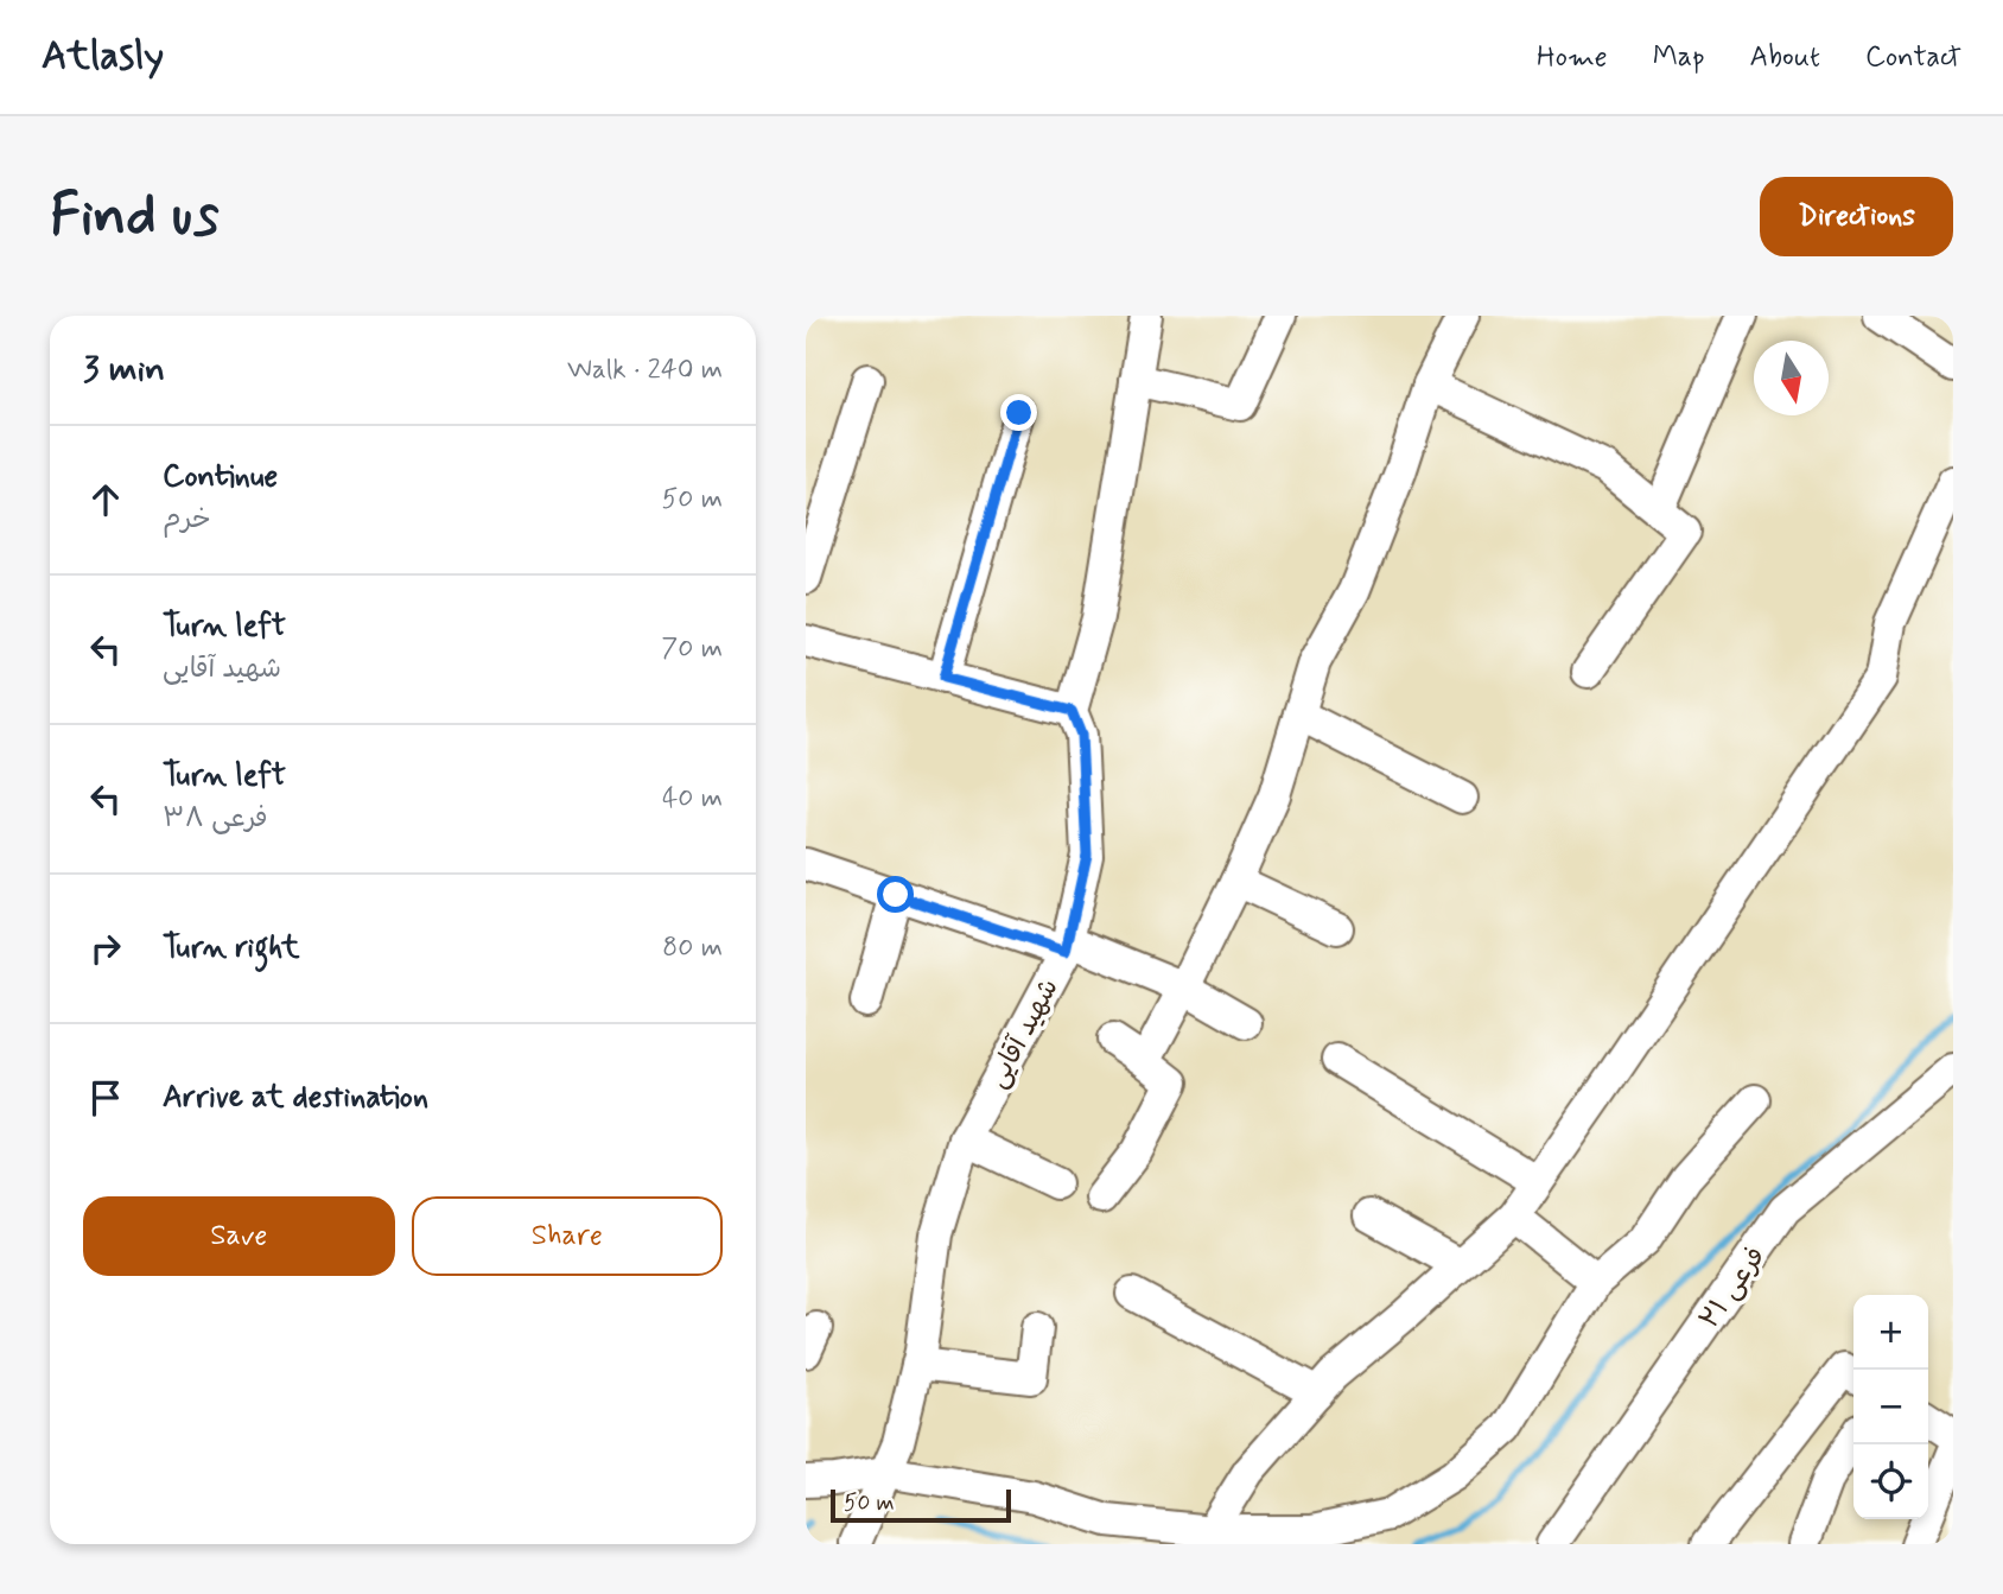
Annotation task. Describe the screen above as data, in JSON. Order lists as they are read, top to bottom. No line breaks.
{"streets":{"street":["شهید آقایی","فرعی ۲۱"]},"scale_bar":"50 m","north":"bottom","page":{"header":"Atlasly","nav":["Home","Map","About","Contact"],"buttons":["Directions",["Save","Share"]],"title":"Find us","heading":["3 min","Walk · 240 m"],"list":[["Continue","خرم","50 m"],["Turn left","شهید آقایی","70 m"],["Turn left","فرعی ۳۸","40 m"],["Turn right","80 m"],"Arrive at destination"],"map_buttons":["+","−"],"scale":"50 m"}}
